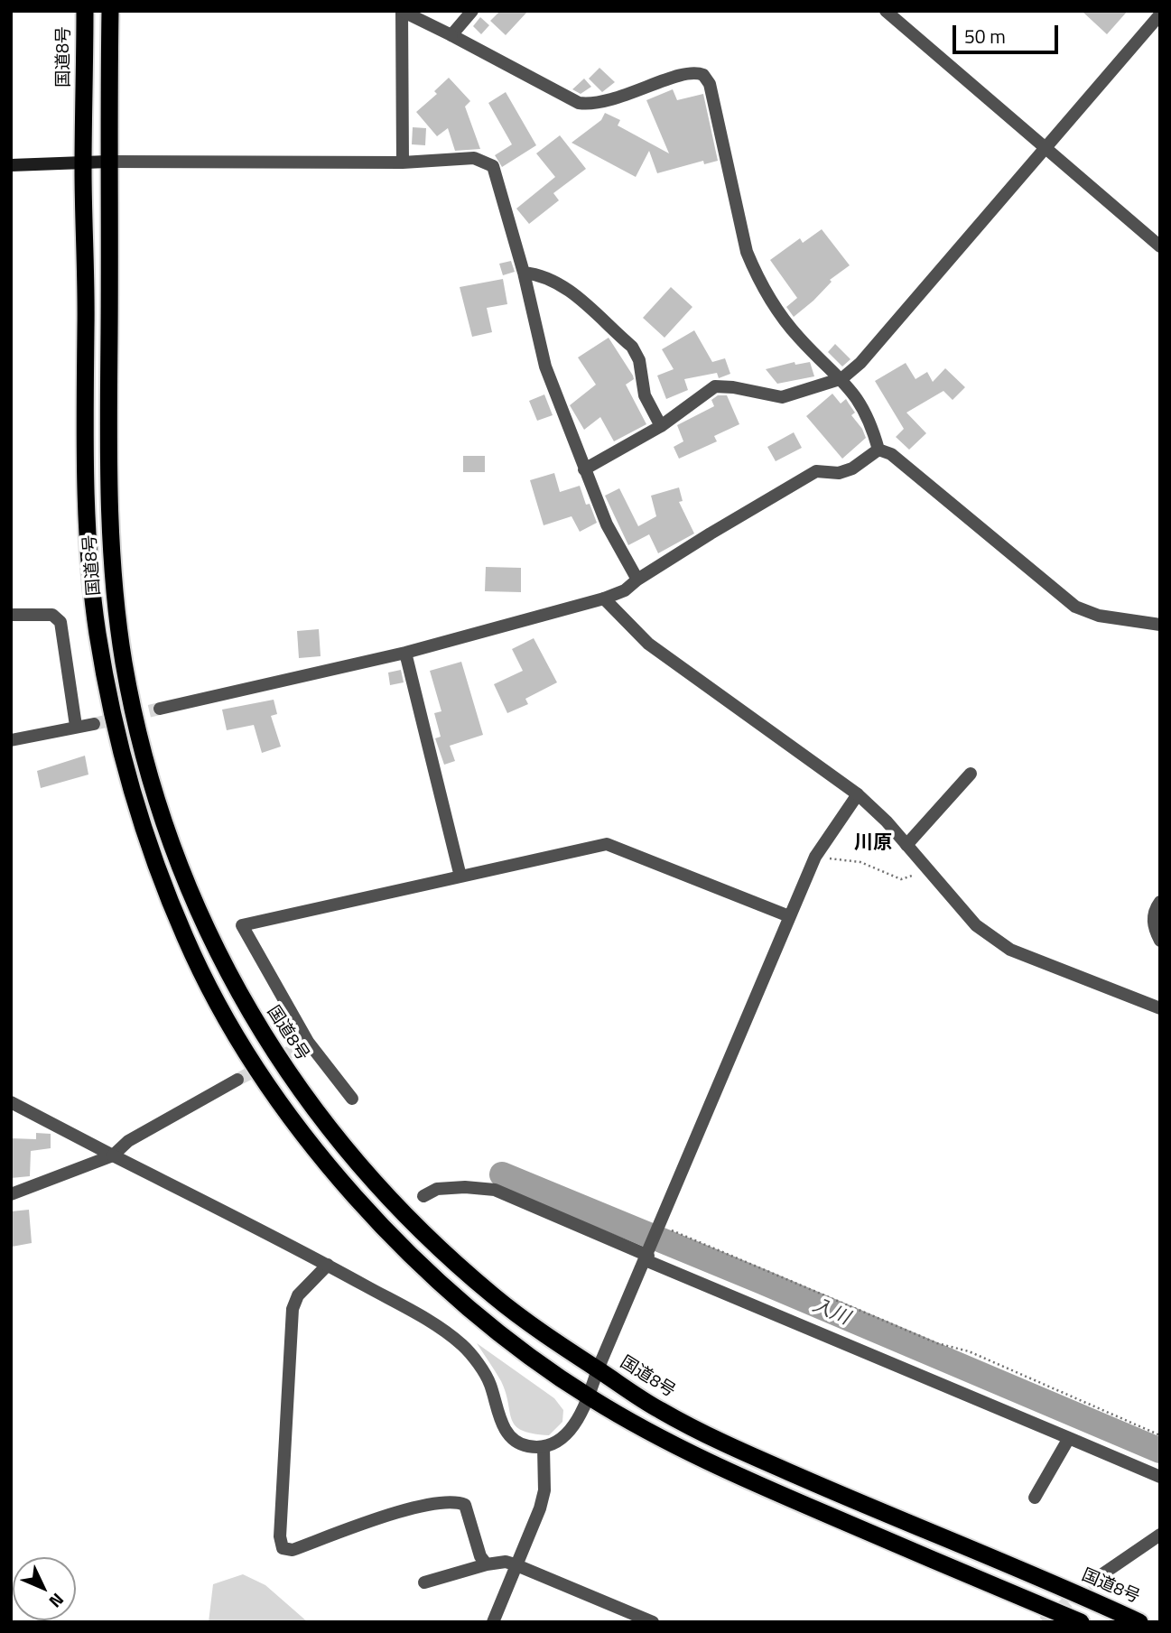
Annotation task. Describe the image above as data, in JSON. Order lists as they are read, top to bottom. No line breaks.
{"streets":{"highway":["国道8号"]},"districts":["川原"],"water":["入川"],"scale_bar":"50 m","north":"bottom right"}
